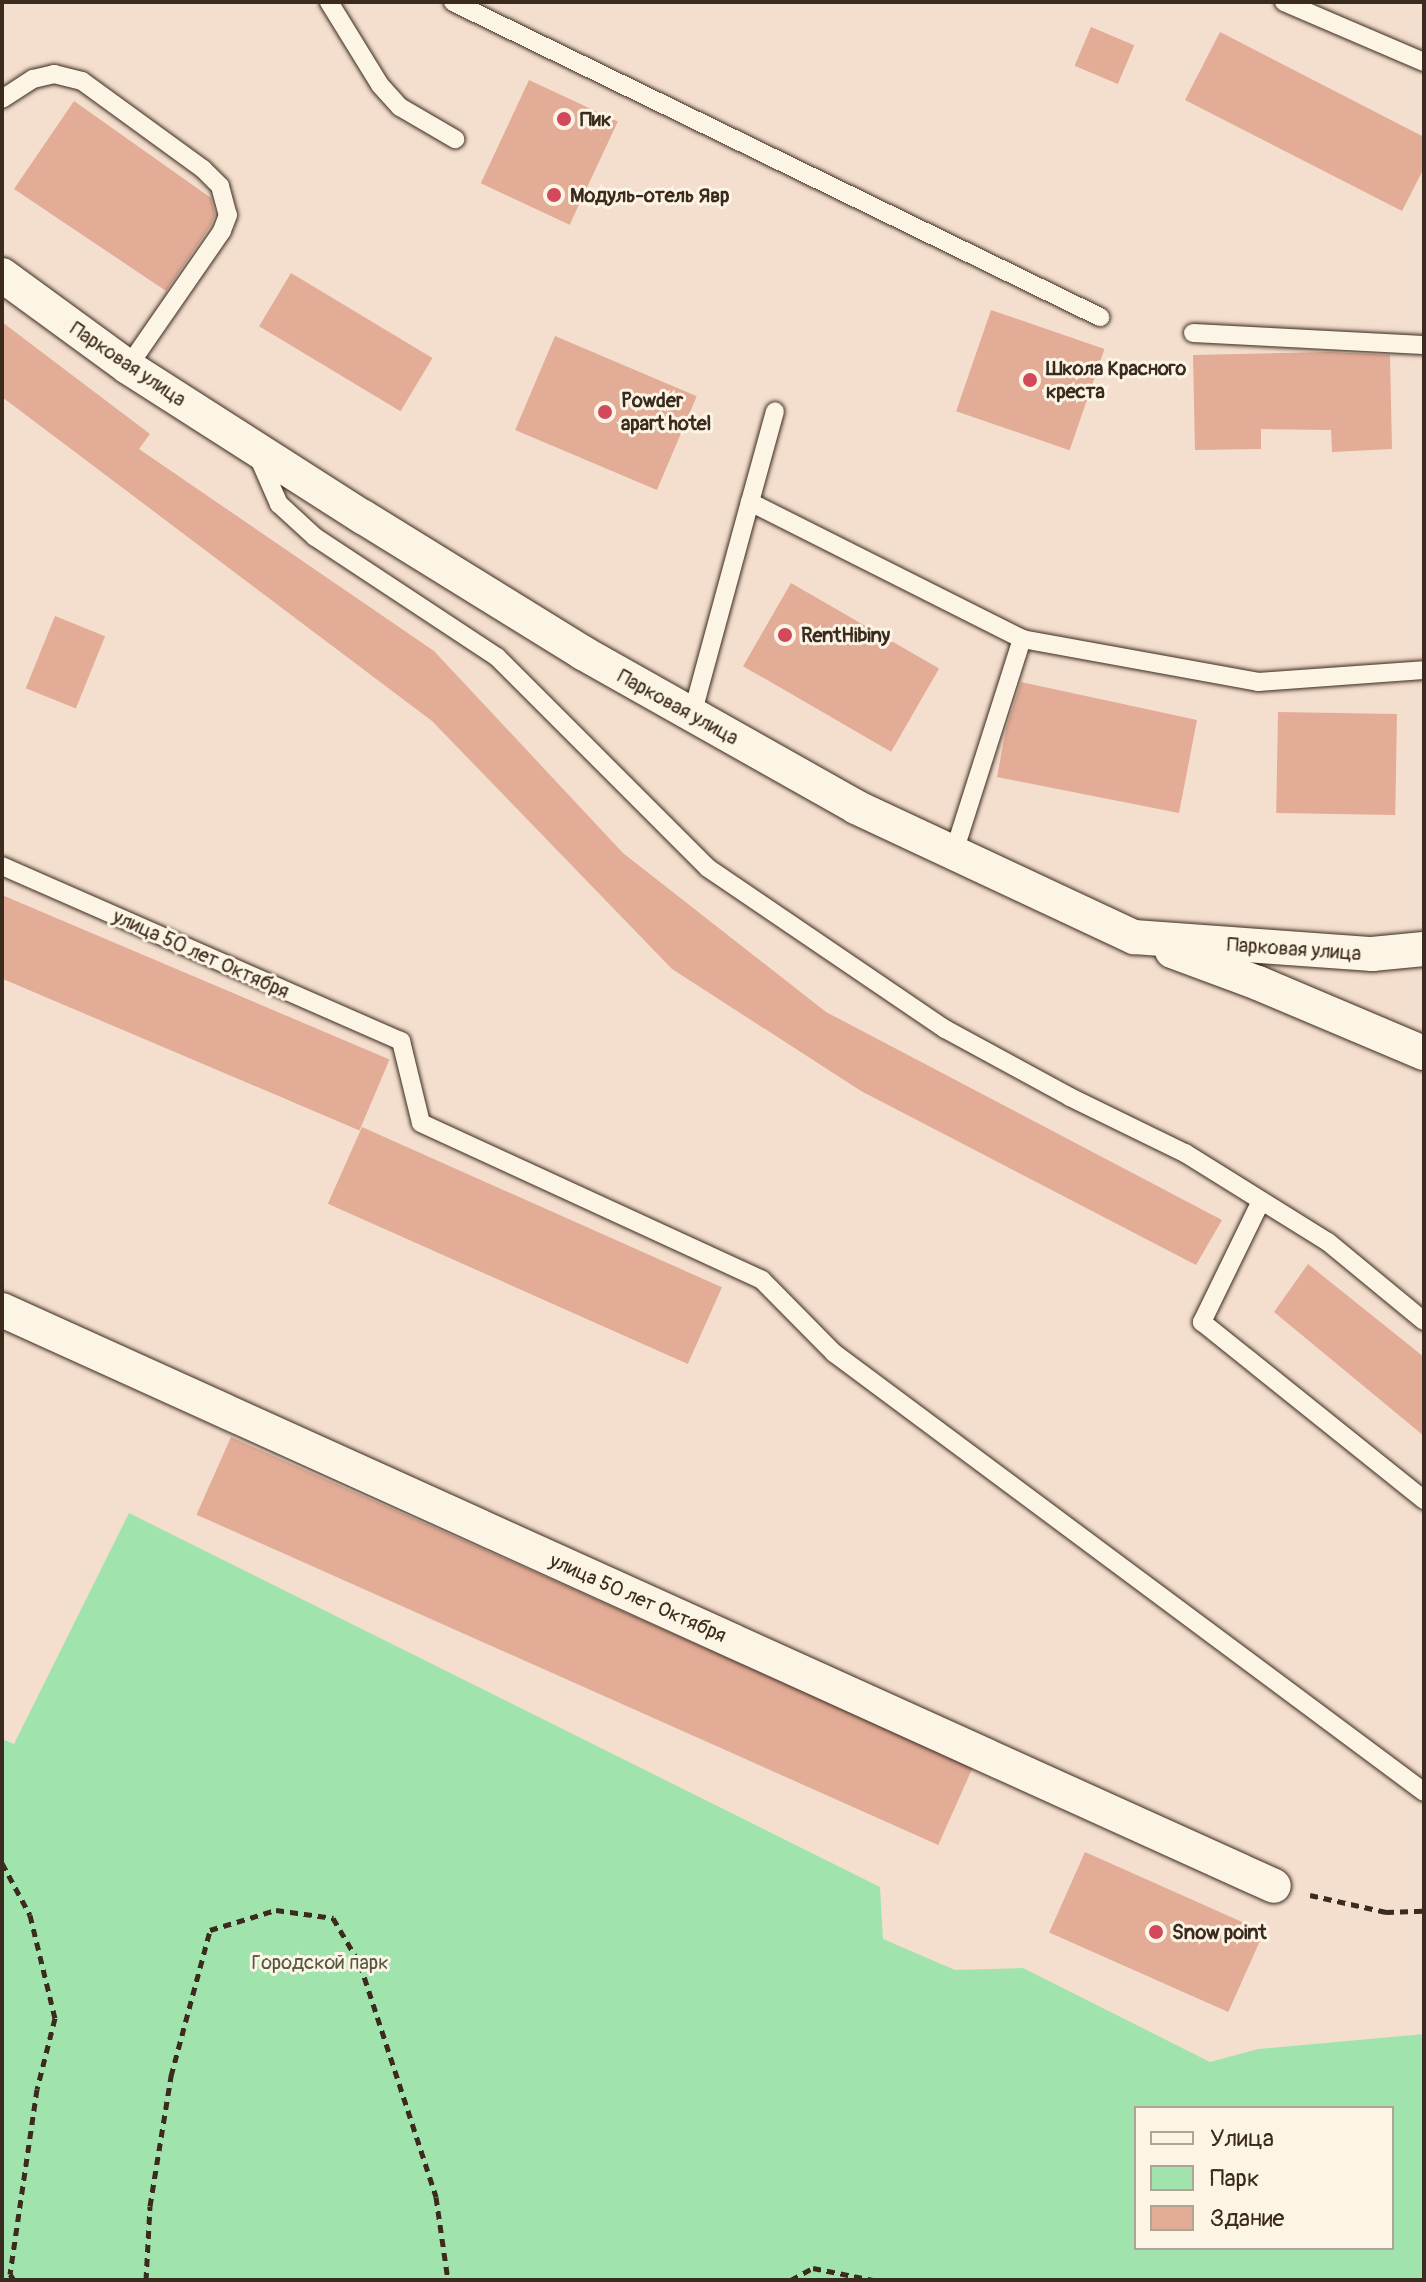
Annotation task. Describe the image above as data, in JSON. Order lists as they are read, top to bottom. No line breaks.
{"streets":{"street":["Парковая улица","улица 50 лет Октября"]},"parks":["Городской парк"],"places":["Пик","Модуль-отель Явр","Школа Красного креста","Powder apart hotel","RentHibiny","Snow point"],"legend":["Улица","Парк","Здание"]}
